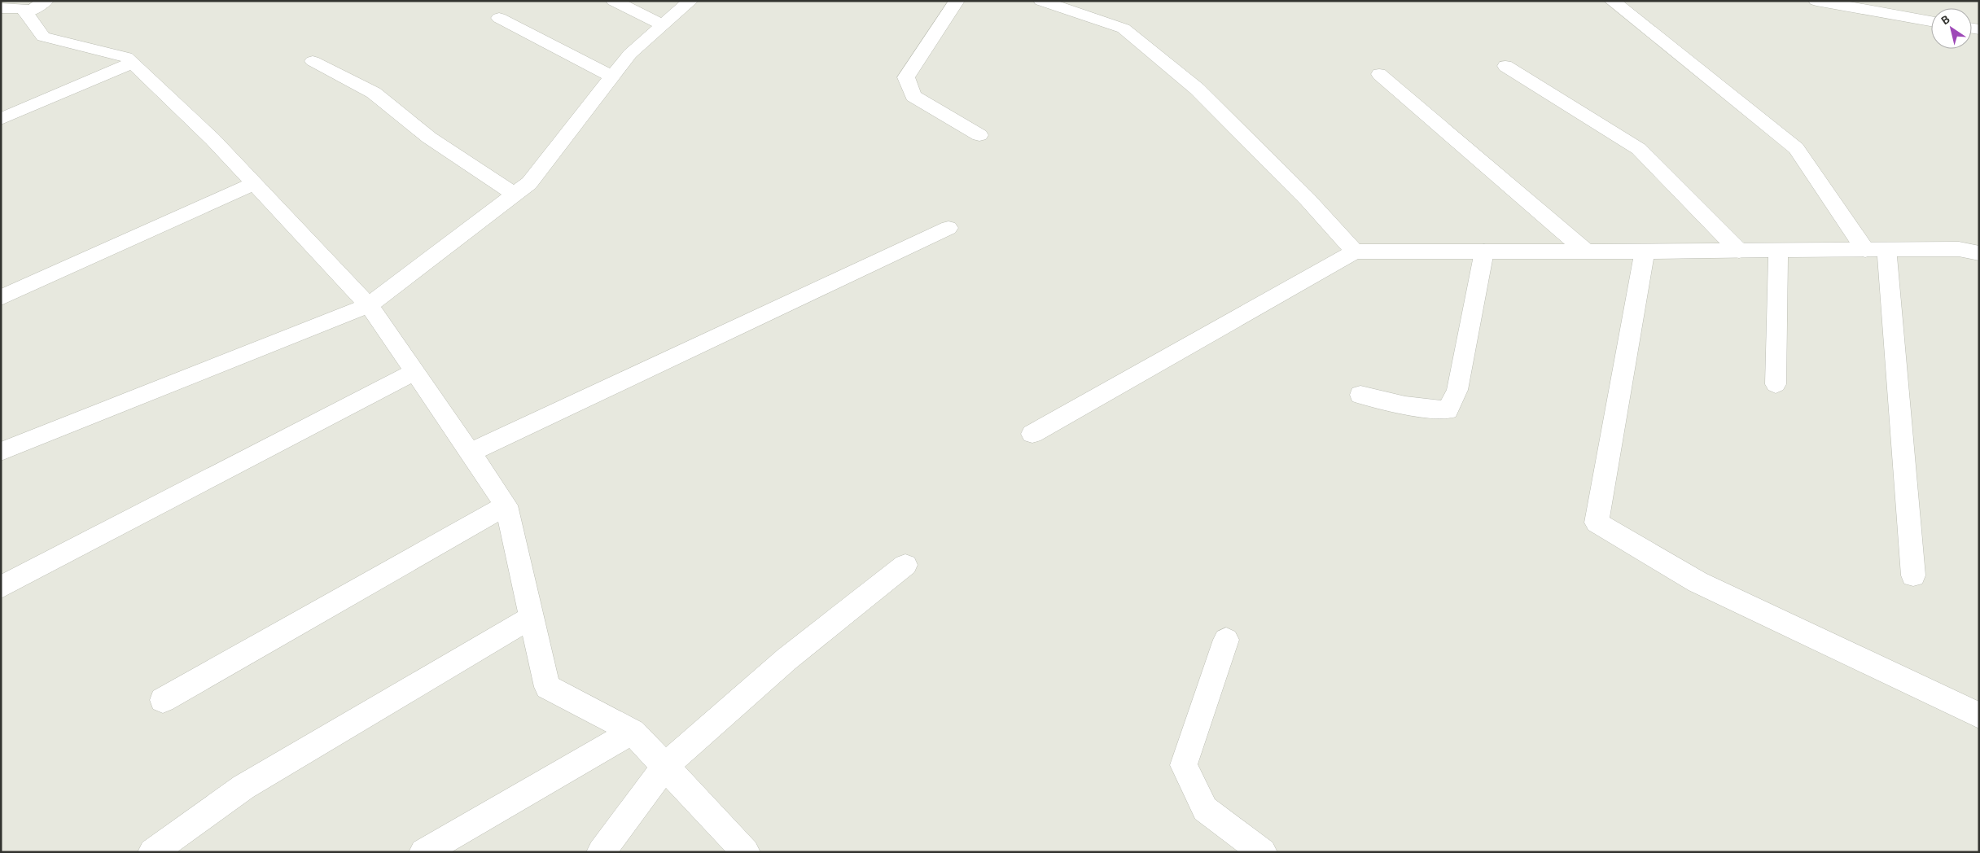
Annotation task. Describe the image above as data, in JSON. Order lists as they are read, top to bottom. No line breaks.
{"north":"top left"}
